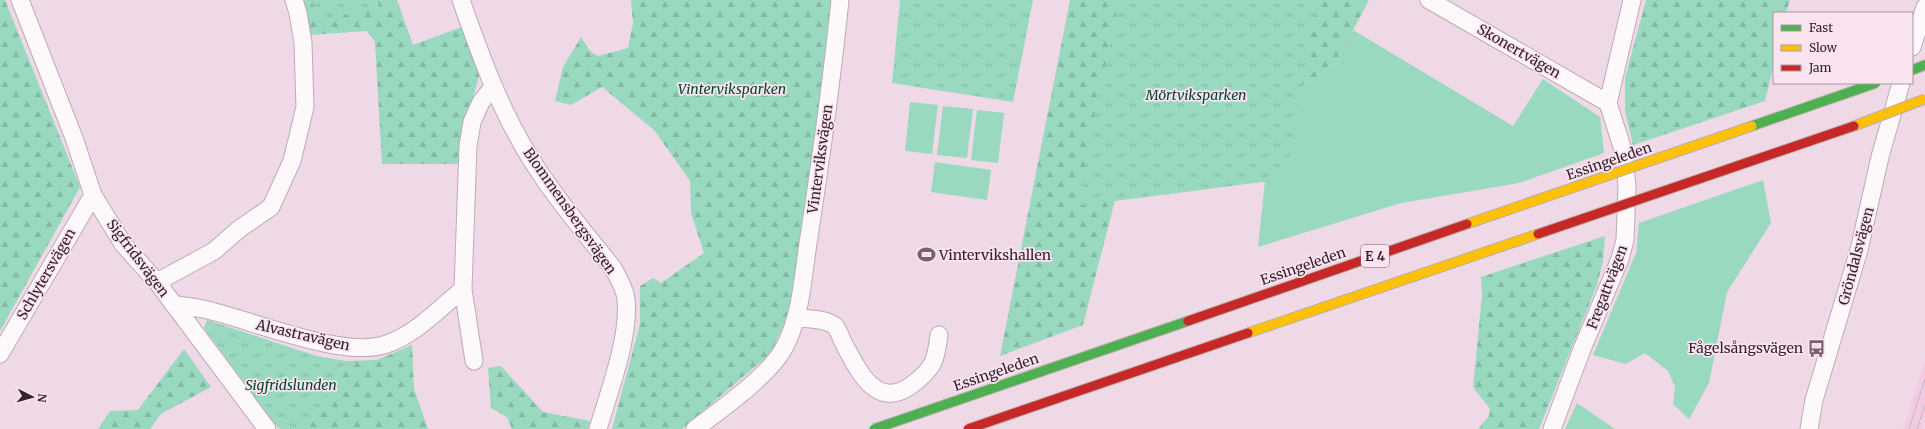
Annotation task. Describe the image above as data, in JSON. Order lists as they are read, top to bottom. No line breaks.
{"streets":{"highway":["Essingeleden","E 4"],"street":["Skonertvägen","Vinterviksvägen","Blommensbergsvägen","Gröndalsvägen","Sigfridsvägen","Schlytersvägen","Fregattvägen","Alvastravägen"]},"crossings":[["Skonertvägen","Fregattvägen"],["Sigfridsvägen","Schlytersvägen"],["Sigfridsvägen","Alvastravägen"]],"parks":["Vinterviksparken","Mörtviksparken","Sigfridslunden"],"places":{"sports":["Vintervikshallen"],"bus stop":["Fågelsångsvägen"]},"legend":["Fast","Slow","Jam"],"north":"right"}
